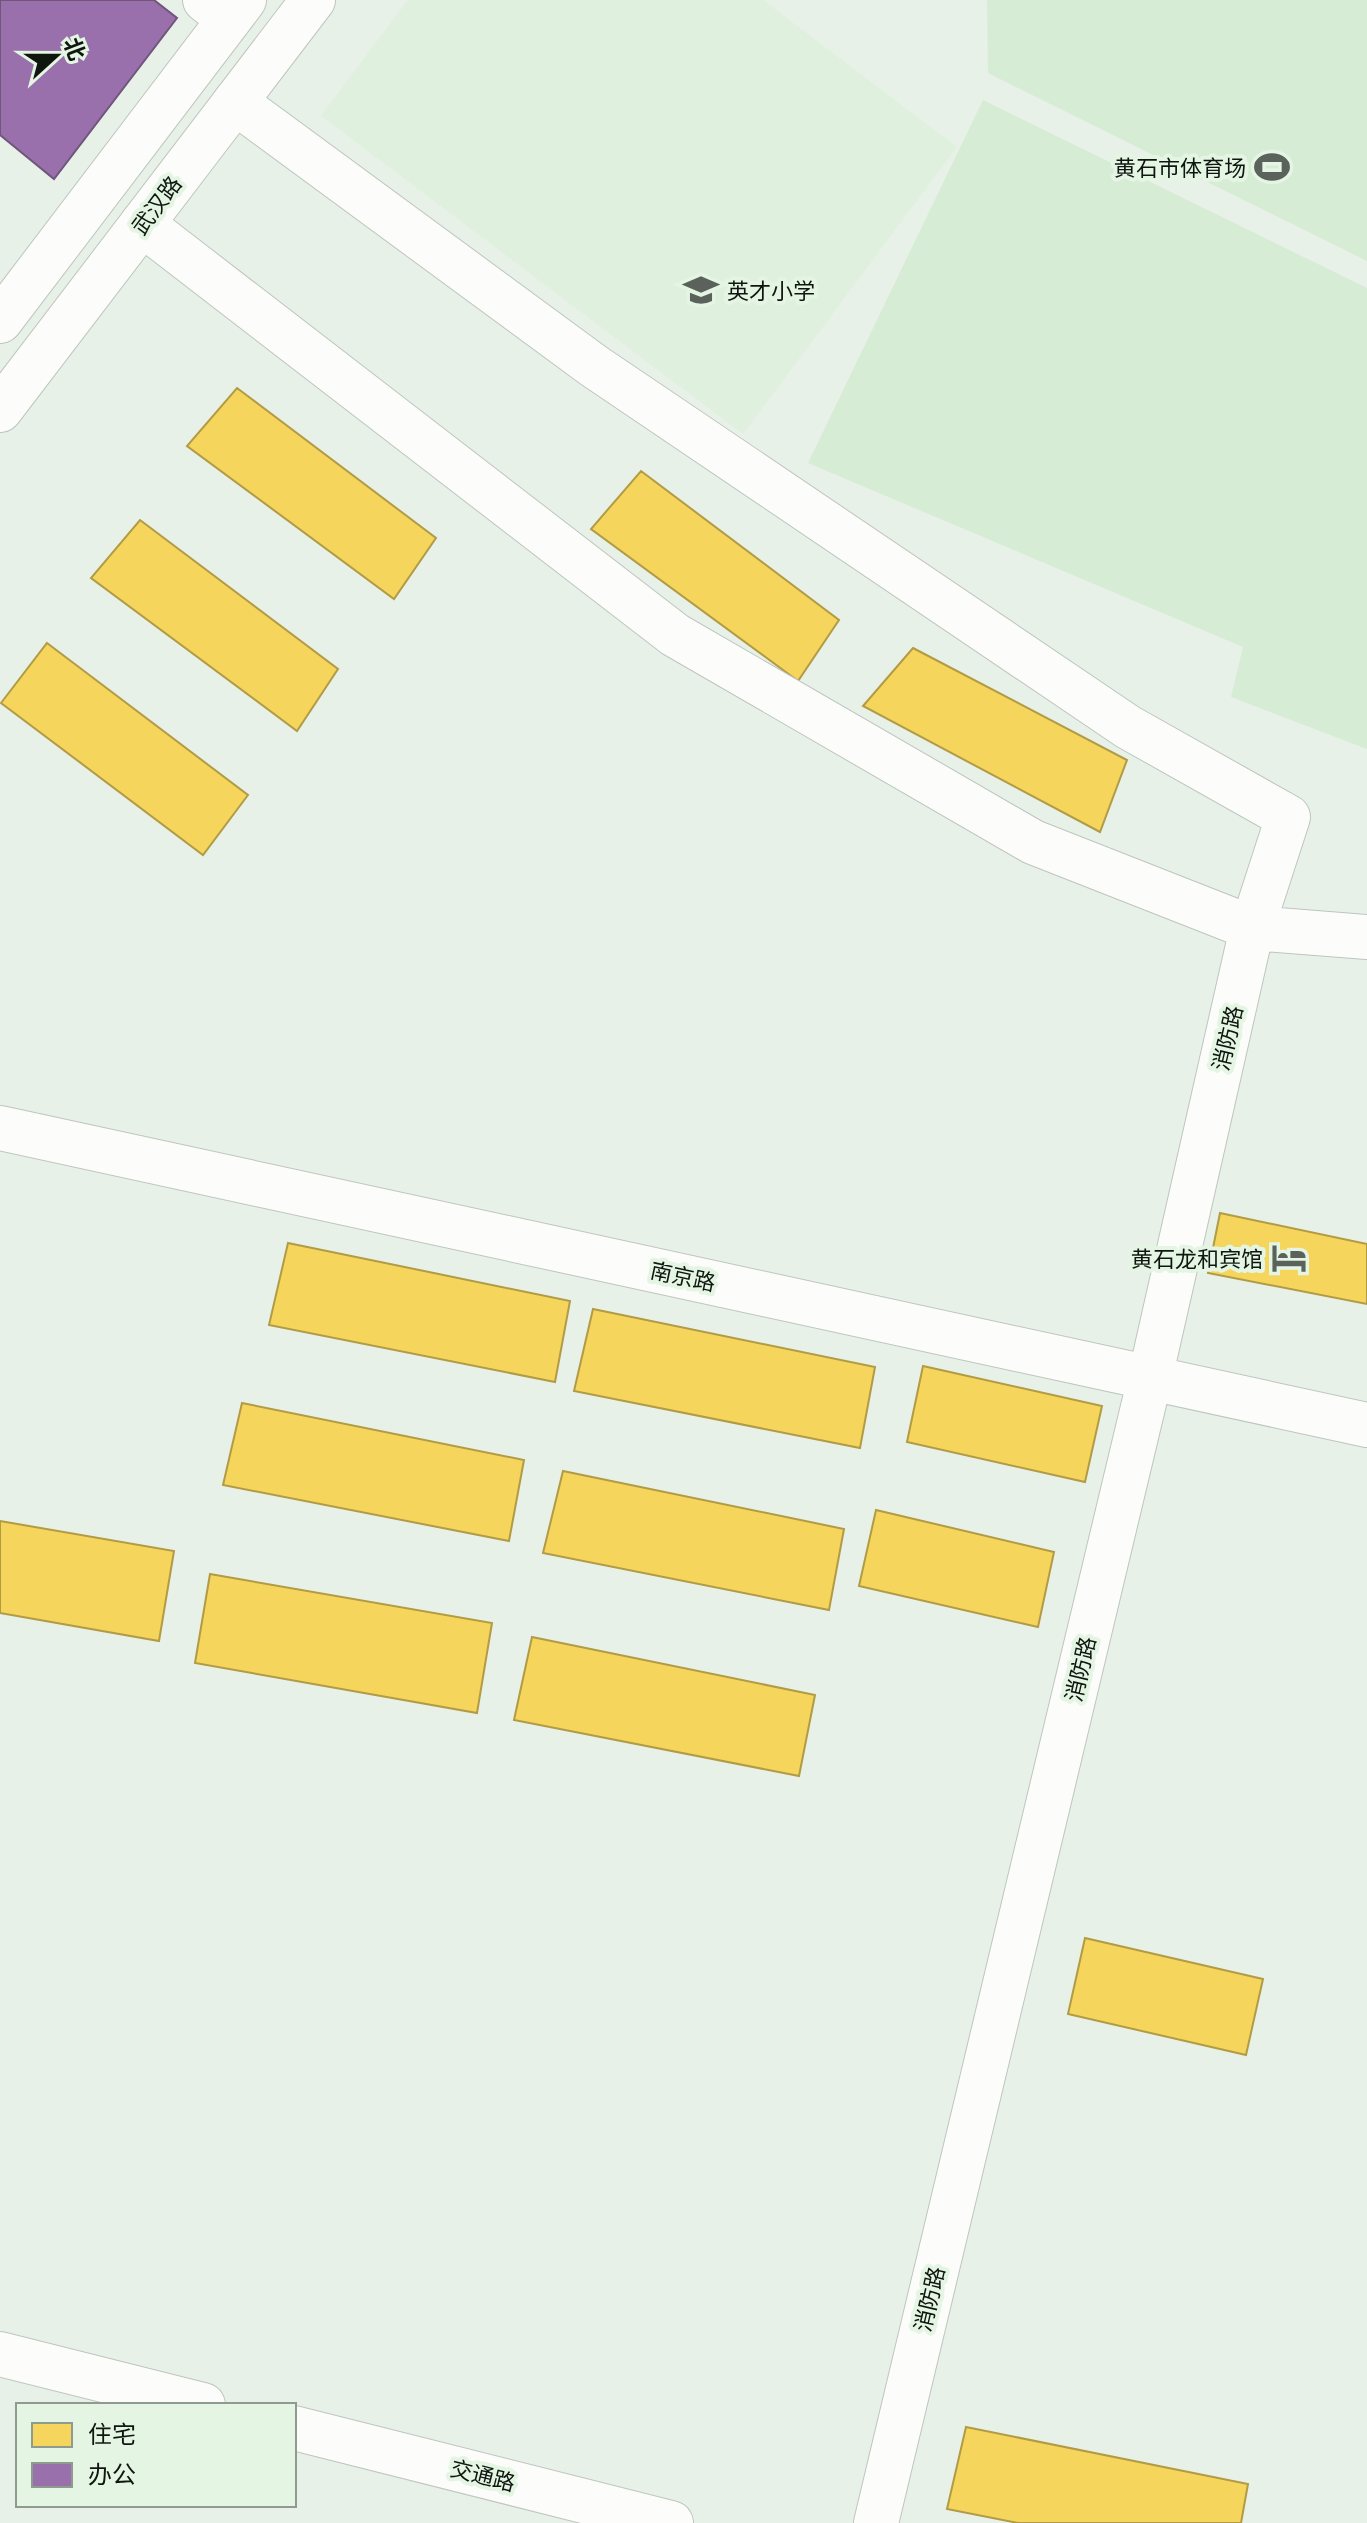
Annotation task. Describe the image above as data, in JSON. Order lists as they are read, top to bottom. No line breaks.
{"streets":{"street":["武汉路","消防路","南京路","交通路"]},"crossings":[["武汉路","消防路"],["消防路","南京路"]],"places":{"sports":["黄石市体育场"],"school or university":["英才小学"],"hotel":["黄石龙和宾馆"]},"legend":["住宅","办公"],"north":"right"}
